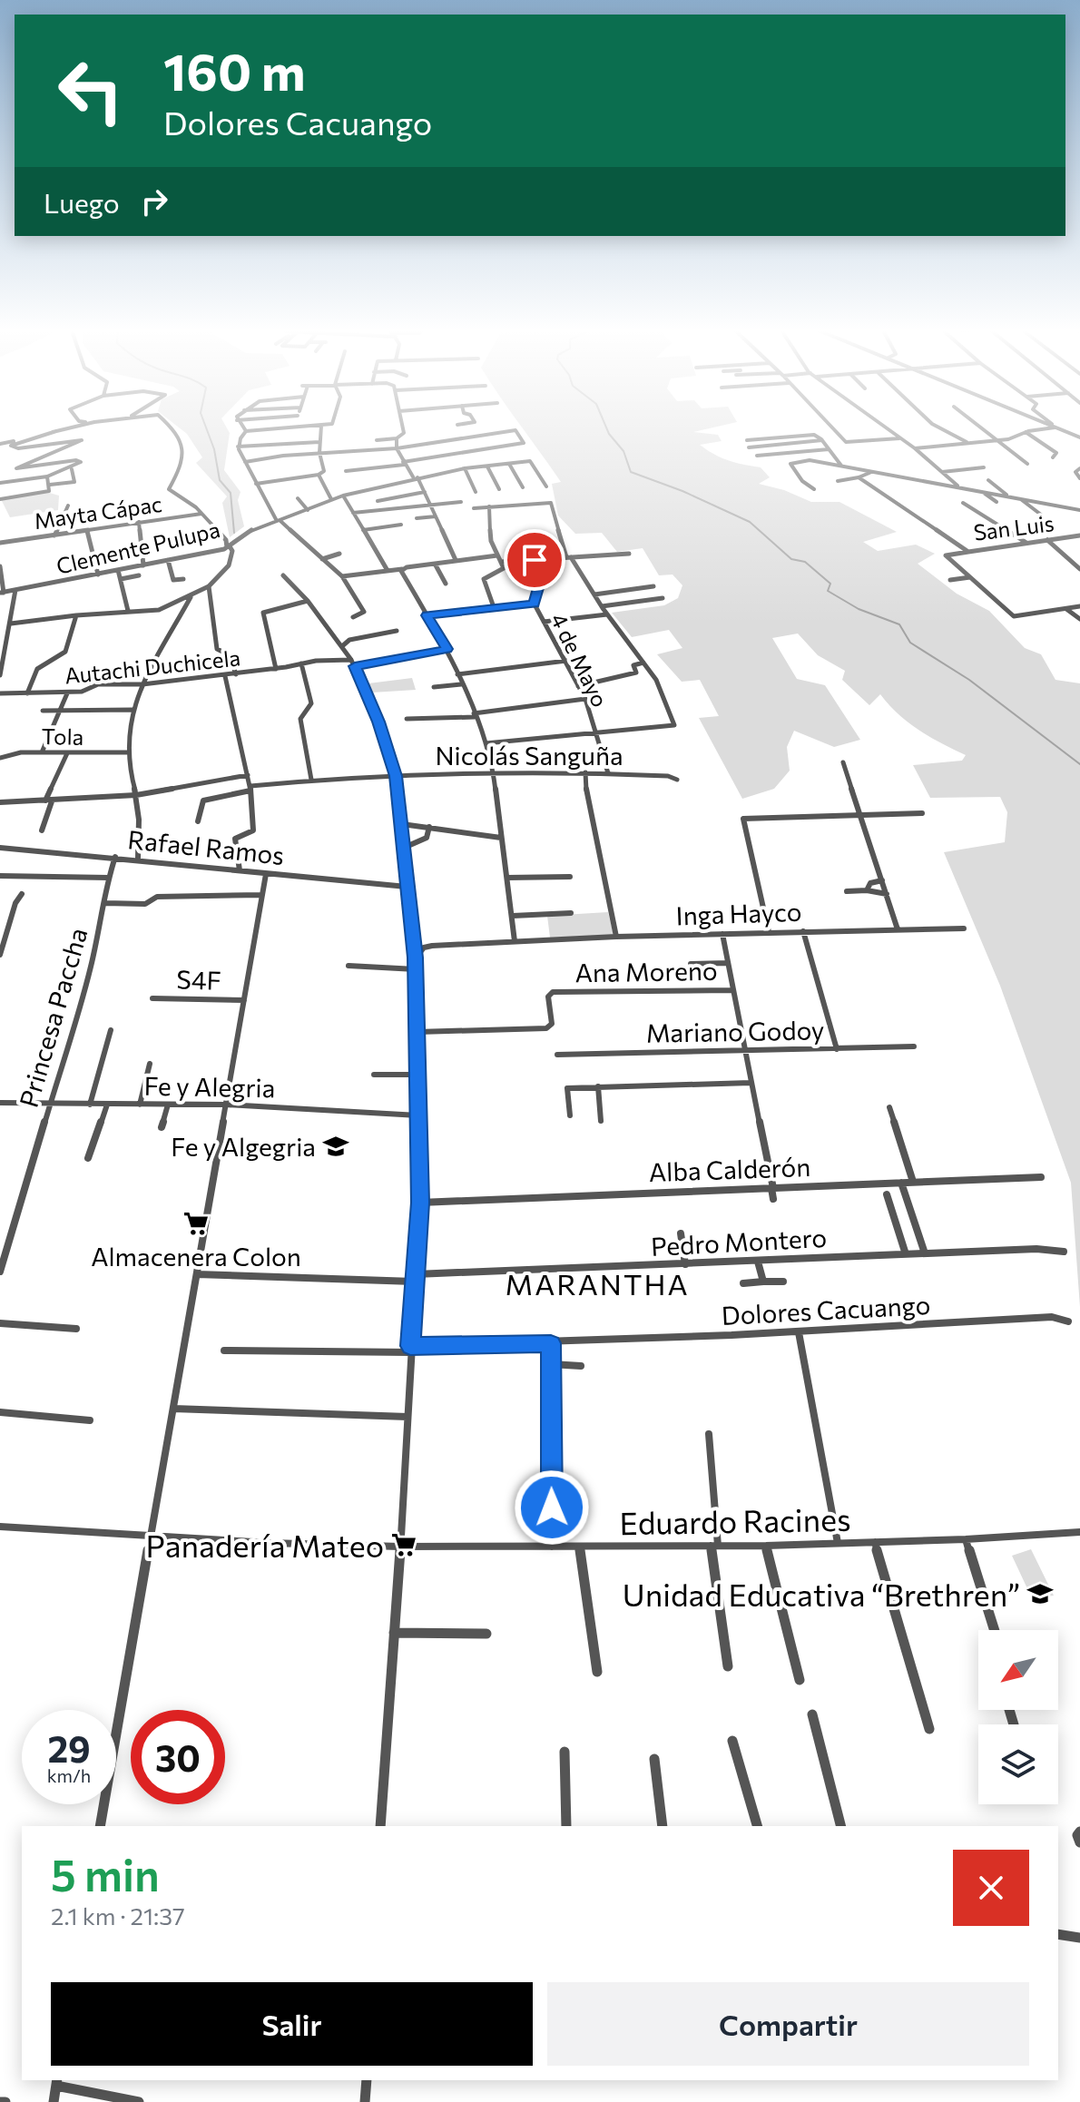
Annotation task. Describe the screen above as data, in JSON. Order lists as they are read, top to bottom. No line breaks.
{"streets":{"street":["Mayta Cápac","San Luis","Clemente Pulupa","4 de Mayo","Autachi Duchicela","Tola","Nicolás Sanguña","Rafael Ramos","Inga Hayco","Ana Moreno","S4F","Princesa Paccha","Mariano Godoy","Fe y Alegria","Alba Calderón","Pedro Montero","Dolores Cacuango","Eduardo Racines"]},"crossings":[["4 de Mayo","Nicolás Sanguña"],["Rafael Ramos","Princesa Paccha"],["Princesa Paccha","Fe y Alegria"]],"districts":["MARANTHA"],"places":{"school or university":["Fe y Algegria","Unidad Educativa “Brethren”"],"supermarket":["Almacenera Colon","Panadería Mateo"]},"north":"bottom left","page":{"turn":["160 m","Dolores Cacuango"],"then":"Luego","speed":"29 km/h","limit":"30","heading":["5 min","2.1 km · 21:37"],"buttons":["Salir","Compartir"]}}
